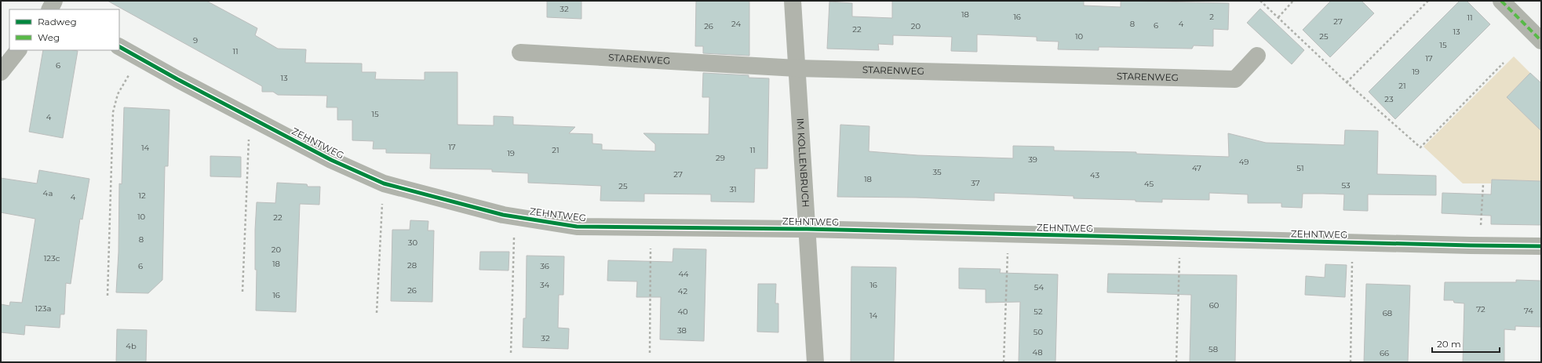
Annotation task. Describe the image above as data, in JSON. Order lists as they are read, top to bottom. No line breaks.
{"streets":{"street":["STARENWEG","ZEHNTWEG","IM KOLLENBRUCH"]},"crossings":[["STARENWEG","IM KOLLENBRUCH"],["ZEHNTWEG","IM KOLLENBRUCH"]],"house_numbers":["32","18","16","2","11","27","24","8","4","6","26","20","22","13","10","25","9","15","11","17","6","19","13","21","23","15","4","17","14","21","11","19","29","39","49","47","51","35","27","43","18","37","45","53","25","31","4a","12","4","10","22","8","30","20","123c","18","28","6","36","44","34","16","54","26","42","16","60","123a","72","74","40","52","68","14","38","50","32","4b","58","48","66"],"legend":["Radweg","Weg"],"scale_bar":"20 m"}
